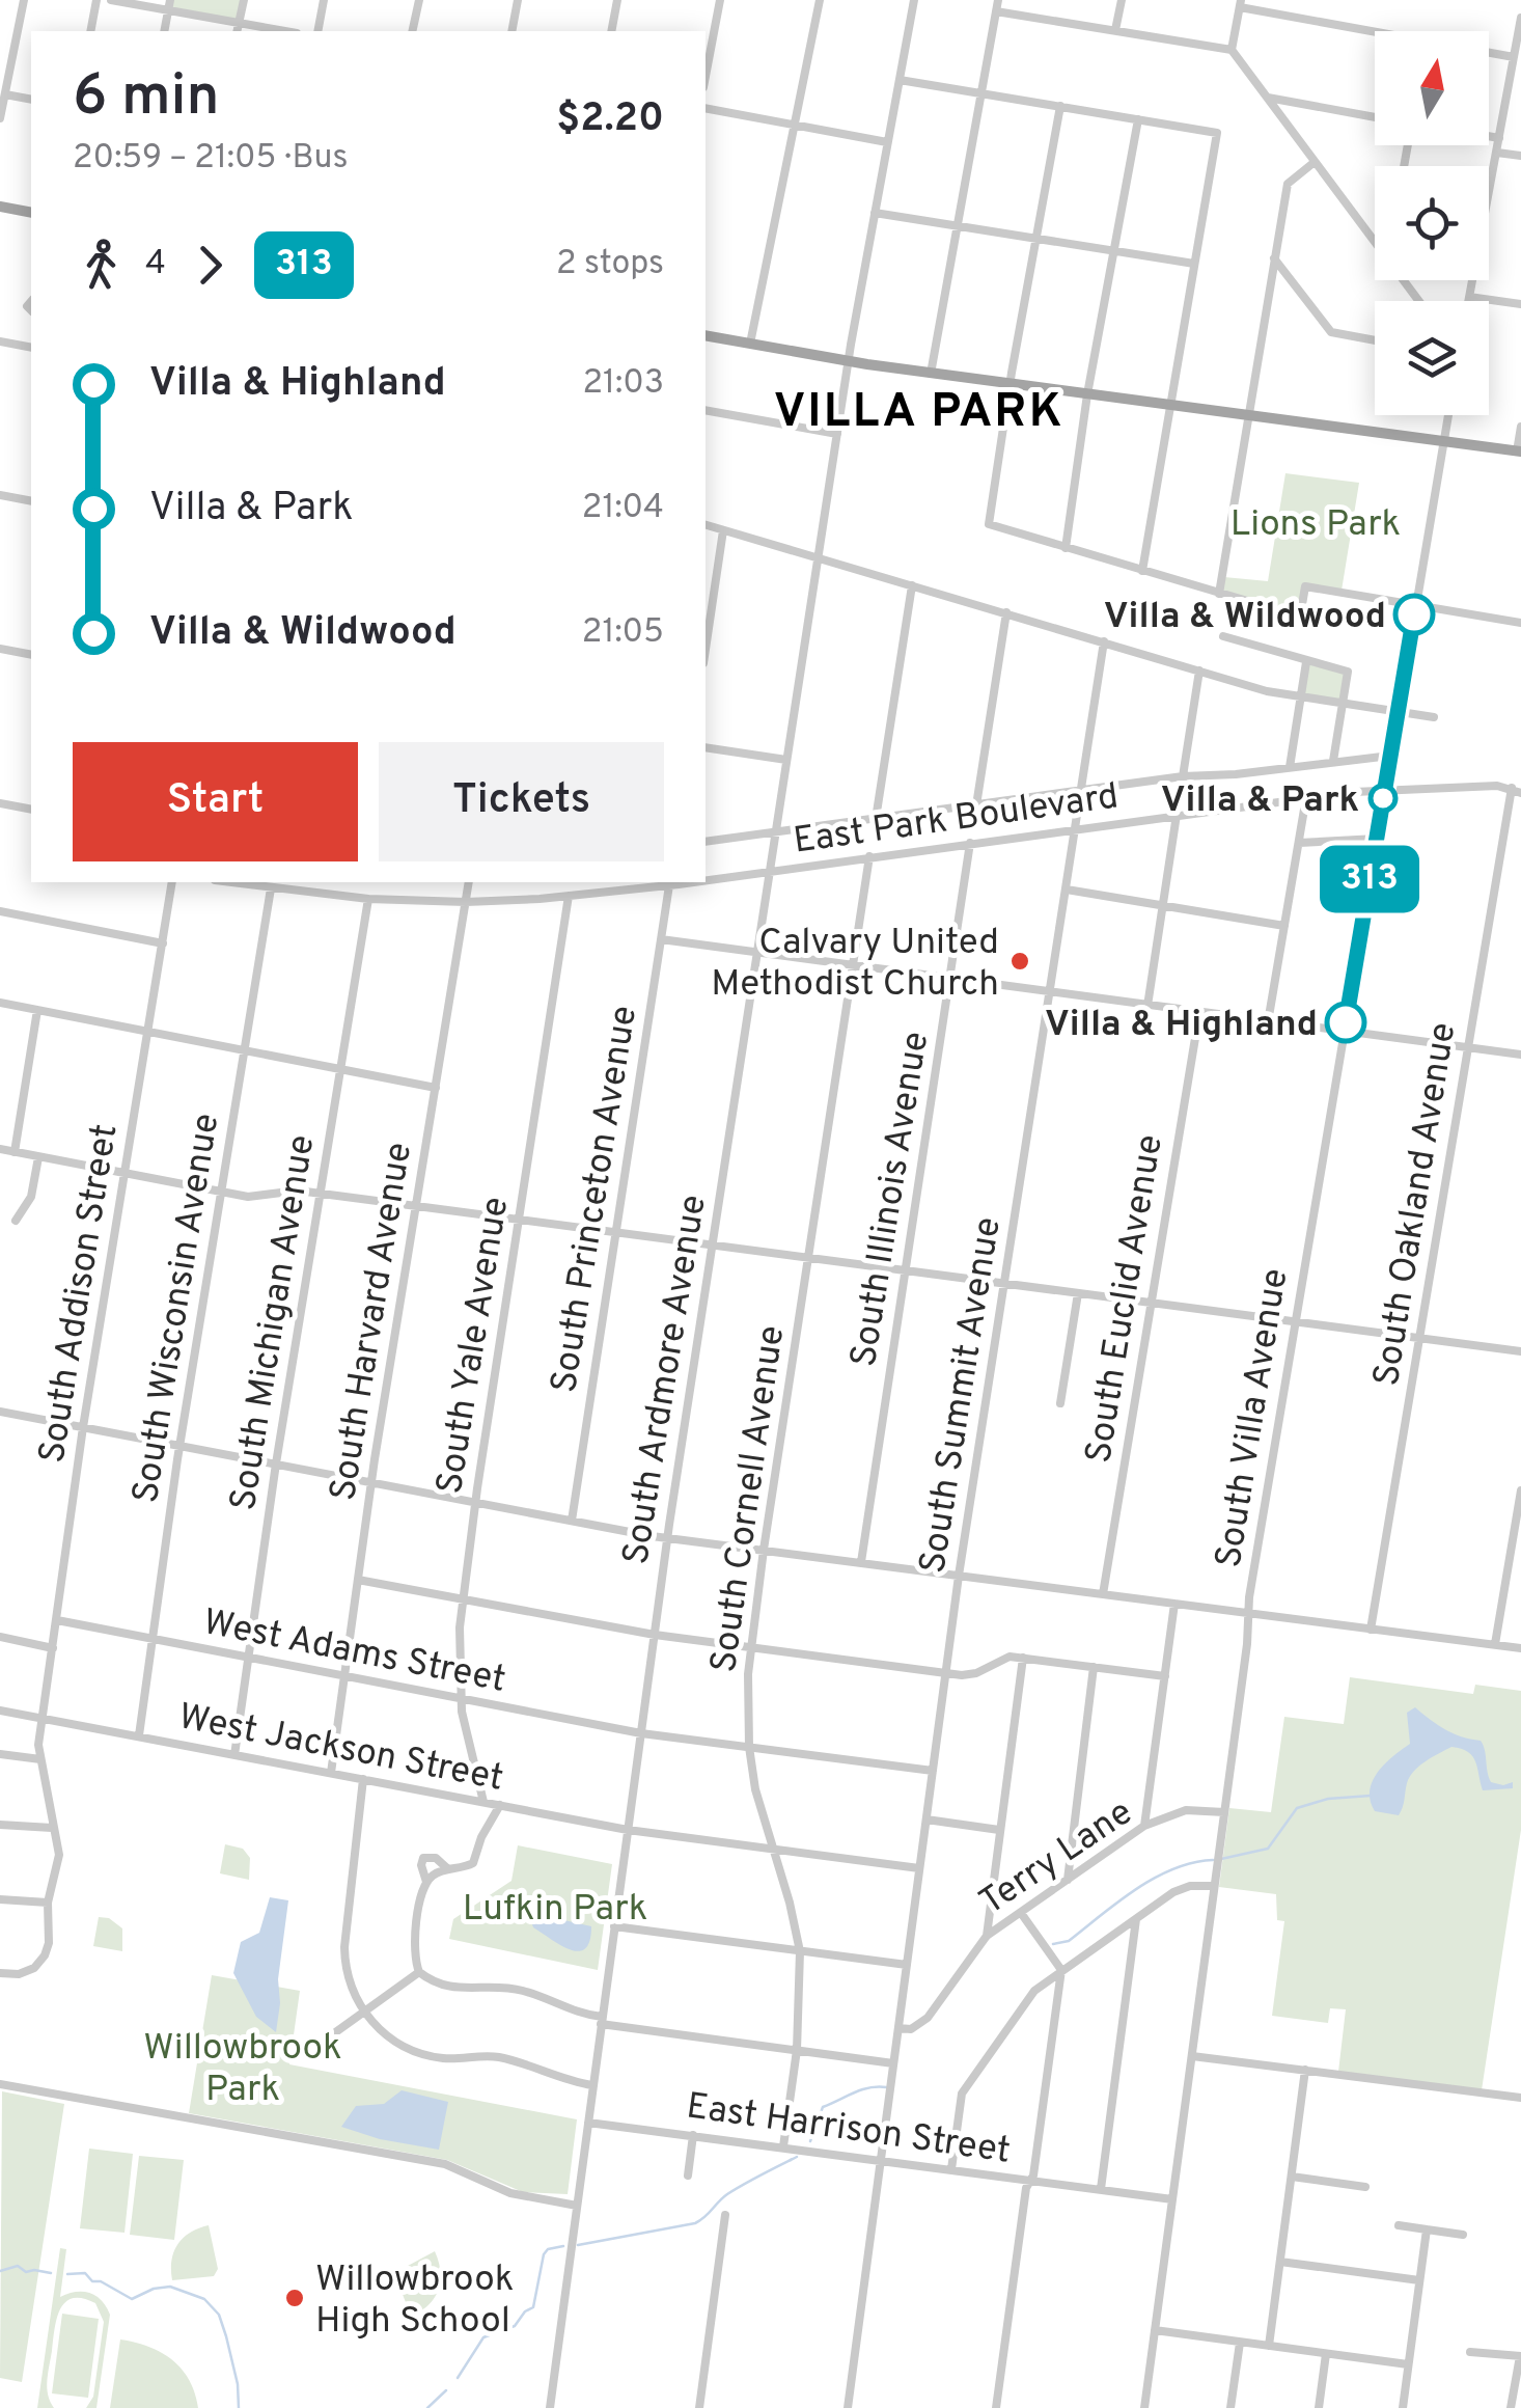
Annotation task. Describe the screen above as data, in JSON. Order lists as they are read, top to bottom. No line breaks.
{"streets":{"street":["East Park Boulevard","South Princeton Avenue","South Illinois Avenue","South Oakland Avenue","South Addison Street","South Euclid Avenue","South Wisconsin Avenue","South Harvard Avenue","South Michigan Avenue","South Yale Avenue","South Ardmore Avenue","South Summit Avenue","South Villa Avenue","South Cornell Avenue","West Adams Street","West Jackson Street","Terry Lane","East Harrison Street"]},"crossings":[["East Park Boulevard","South Princeton Avenue"],["East Park Boulevard","South Illinois Avenue"],["East Park Boulevard","South Oakland Avenue"],["East Park Boulevard","South Wisconsin Avenue"],["East Park Boulevard","South Harvard Avenue"],["East Park Boulevard","South Michigan Avenue"],["East Park Boulevard","South Yale Avenue"],["East Park Boulevard","South Ardmore Avenue"],["East Park Boulevard","South Summit Avenue"],["East Park Boulevard","South Villa Avenue"],["East Park Boulevard","South Cornell Avenue"],["South Addison Street","West Adams Street"],["South Addison Street","West Jackson Street"],["South Wisconsin Avenue","West Adams Street"],["South Wisconsin Avenue","West Jackson Street"],["South Harvard Avenue","West Adams Street"],["South Harvard Avenue","West Jackson Street"],["South Michigan Avenue","West Adams Street"],["South Michigan Avenue","West Jackson Street"],["South Yale Avenue","West Adams Street"],["South Yale Avenue","West Jackson Street"],["South Ardmore Avenue","West Adams Street"],["South Ardmore Avenue","West Jackson Street"],["South Ardmore Avenue","East Harrison Street"],["South Summit Avenue","West Adams Street"],["South Summit Avenue","West Jackson Street"],["South Summit Avenue","Terry Lane"],["South Summit Avenue","East Harrison Street"],["South Villa Avenue","Terry Lane"],["South Villa Avenue","East Harrison Street"],["South Cornell Avenue","West Adams Street"],["South Cornell Avenue","West Jackson Street"],["South Cornell Avenue","East Harrison Street"]],"districts":["VILLA PARK"],"parks":["Lions Park","Lufkin Park","Willowbrook Park"],"places":["Villa & Wildwood","Villa & Park","Calvary United Methodist Church","Villa & Highland","Willowbrook High School"],"lines":["bus line 313"],"north":"top","page":{"on_map":"313","heading":["6 min","20:59 – 21:05 · Bus","$2.20"],"legs":["4","313","2 stops"],"list":[{"name":"Villa & Highland","value":"21:03"},{"name":"Villa & Park","value":"21:04"},{"name":"Villa & Wildwood","value":"21:05"}],"buttons":["Start","Tickets"]}}
